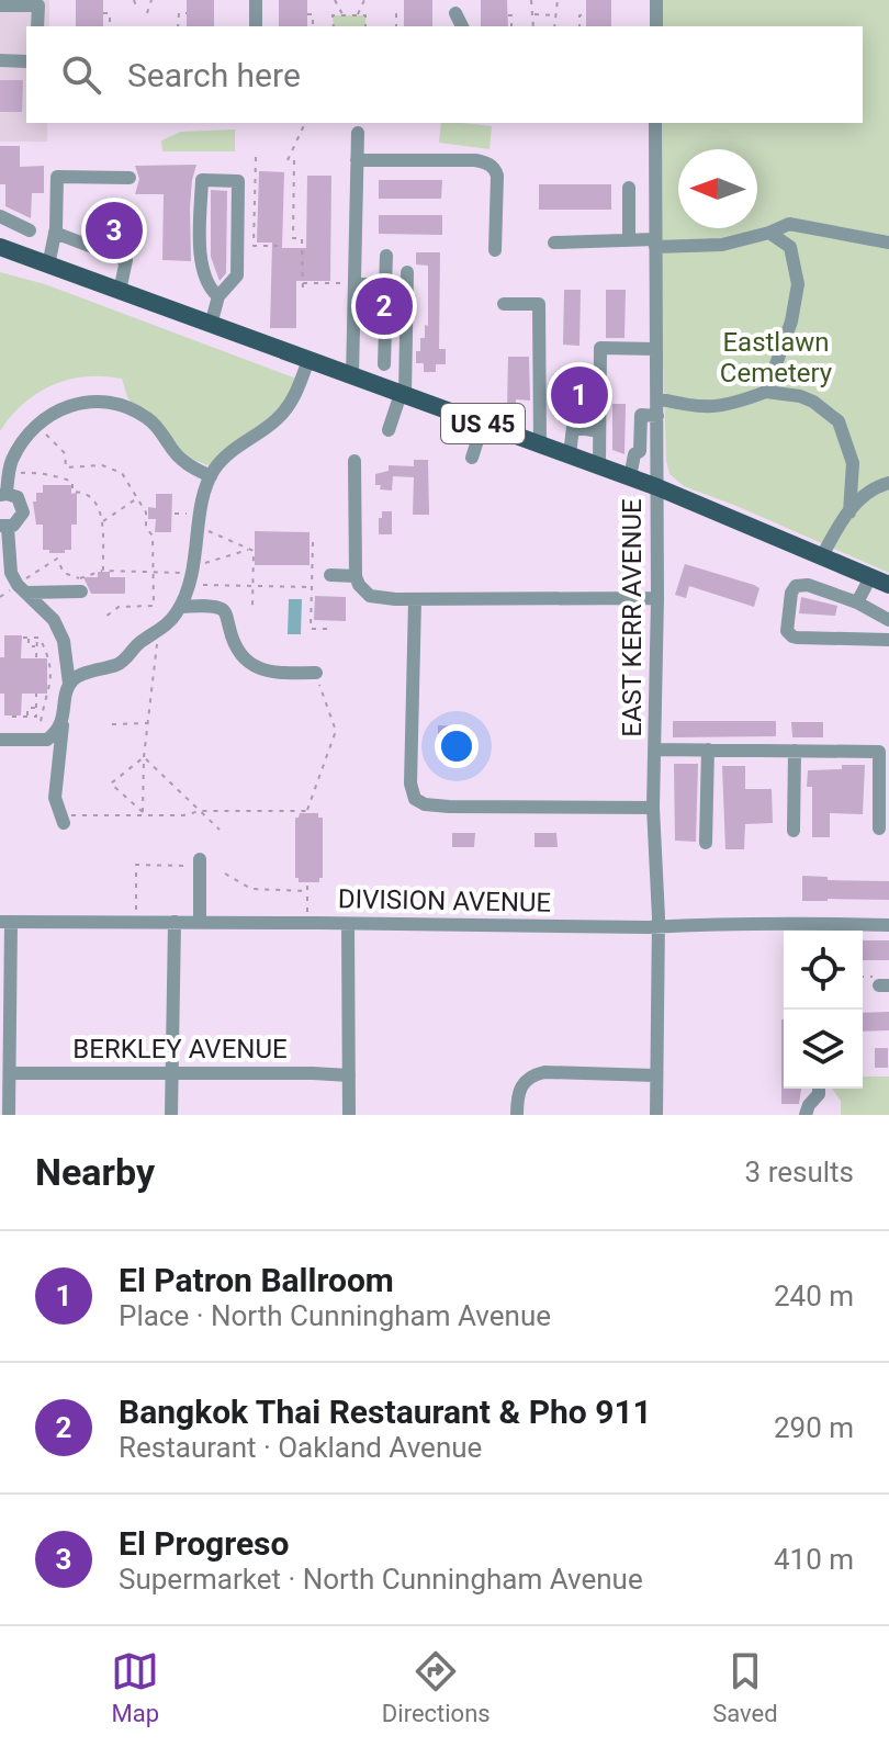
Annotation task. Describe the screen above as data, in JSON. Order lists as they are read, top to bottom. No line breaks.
{"streets":{"main road":["US 45"],"street":["EAST KERR AVENUE","DIVISION AVENUE","BERKLEY AVENUE"]},"crossings":[["US 45","EAST KERR AVENUE"],["EAST KERR AVENUE","DIVISION AVENUE"]],"parks":["Eastlawn Cemetery"],"north":"left","page":{"search":"Search here","pins":["3","2","1"],"heading":["Nearby","3 results"],"list":[{"mark":"1","name":"El Patron Ballroom","note":"Place · North Cunningham Avenue","value":"240 m"},{"mark":"2","name":"Bangkok Thai Restaurant & Pho 911","note":"Restaurant · Oakland Avenue","value":"290 m"},{"mark":"3","name":"El Progreso","note":"Supermarket · North Cunningham Avenue","value":"410 m"}],"nav":["Map","Directions","Saved"]}}
